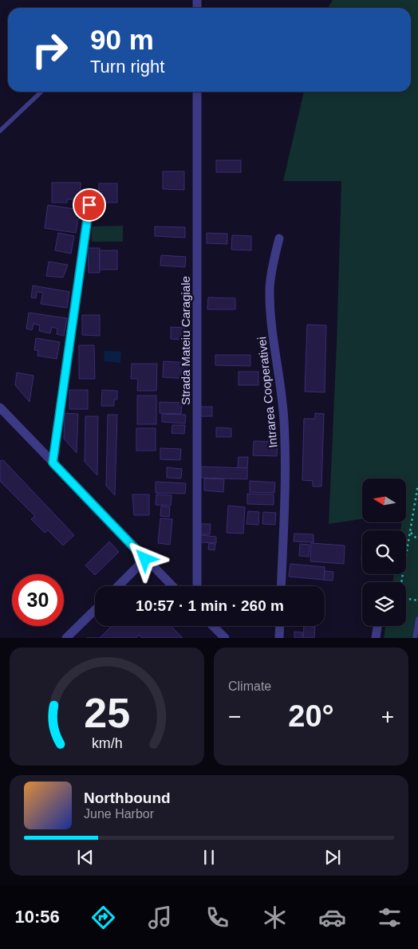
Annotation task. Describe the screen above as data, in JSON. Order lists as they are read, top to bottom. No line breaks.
{"streets":{"street":["Strada Mateiu Caragiale","Intrarea Cooperativei"]},"north":"left","page":{"turn":["90 m","Turn right"],"limit":"30","trip":"10:57 · 1 min · 260 m","tile":"Climate","heat":["−","20°","+"],"song":["Northbound","June Harbor"],"tabs":"10:56","gauge":["25","km/h"]}}
